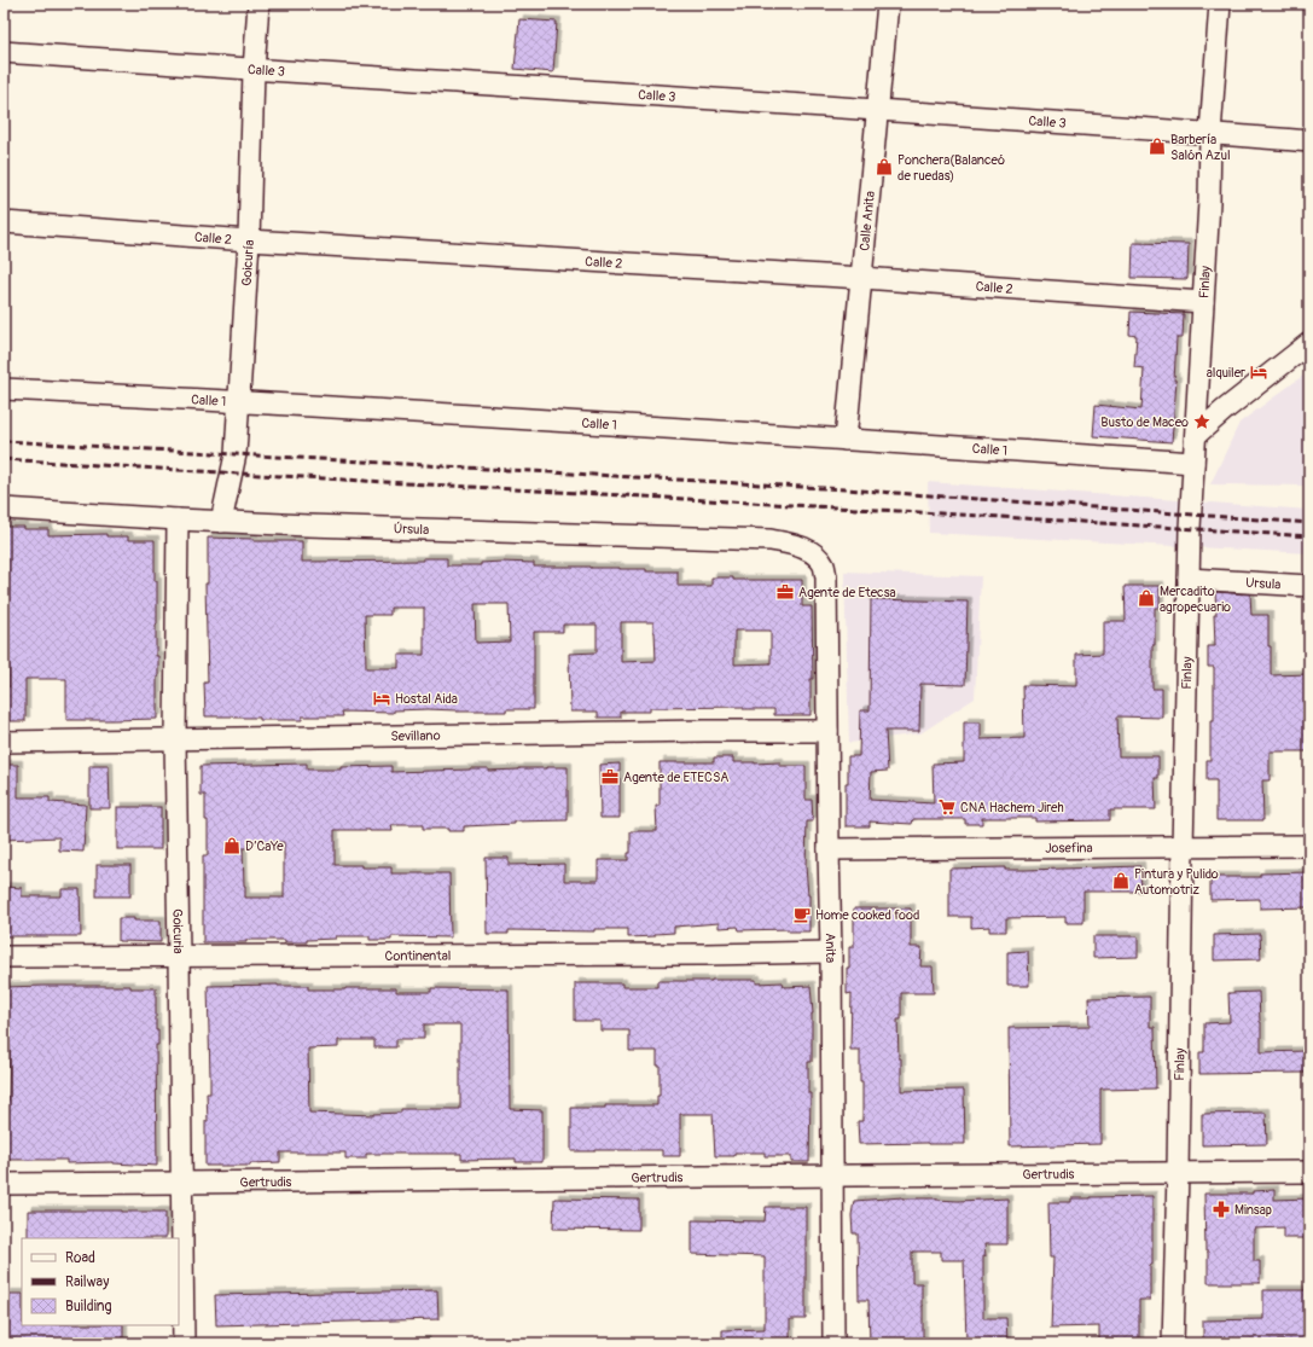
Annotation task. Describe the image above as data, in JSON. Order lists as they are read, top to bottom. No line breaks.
{"streets":{"street":["Calle 3","Calle Anita","Calle 2","Goicuría","Finlay","Calle 1","Úrsula","Ursula","Sevillano","Josefina","Goicuria","Anita","Continental","Gertrudis"]},"crossings":[["Calle 3","Calle Anita"],["Calle 3","Goicuría"],["Calle 3","Finlay"],["Calle Anita","Calle 2"],["Calle Anita","Calle 1"],["Calle 2","Goicuría"],["Calle 2","Finlay"],["Goicuría","Calle 1"],["Goicuría","Úrsula"],["Finlay","Calle 1"],["Finlay","Ursula"],["Finlay","Josefina"],["Finlay","Gertrudis"],["Úrsula","Goicuria"],["Úrsula","Anita"],["Sevillano","Goicuria"],["Sevillano","Anita"],["Josefina","Anita"],["Goicuria","Continental"],["Goicuria","Gertrudis"],["Anita","Continental"],["Anita","Gertrudis"]],"places":{"shop":["Barbería Salón Azul","Ponchera(Balanceó de ruedas)","Mercadito agropecuario","D’CaYe","Pintura y Pulido Automotriz"],"hotel":["alquiler","Hostal Aida"],"place":["Busto de Maceo"],"office":["Agente de Etecsa","Agente de ETECSA"],"supermarket":["CNA Hachem Jireh"],"cafe":["Home cooked food"],"pharmacy":["Minsap"]},"legend":["Road","Railway","Building"]}
